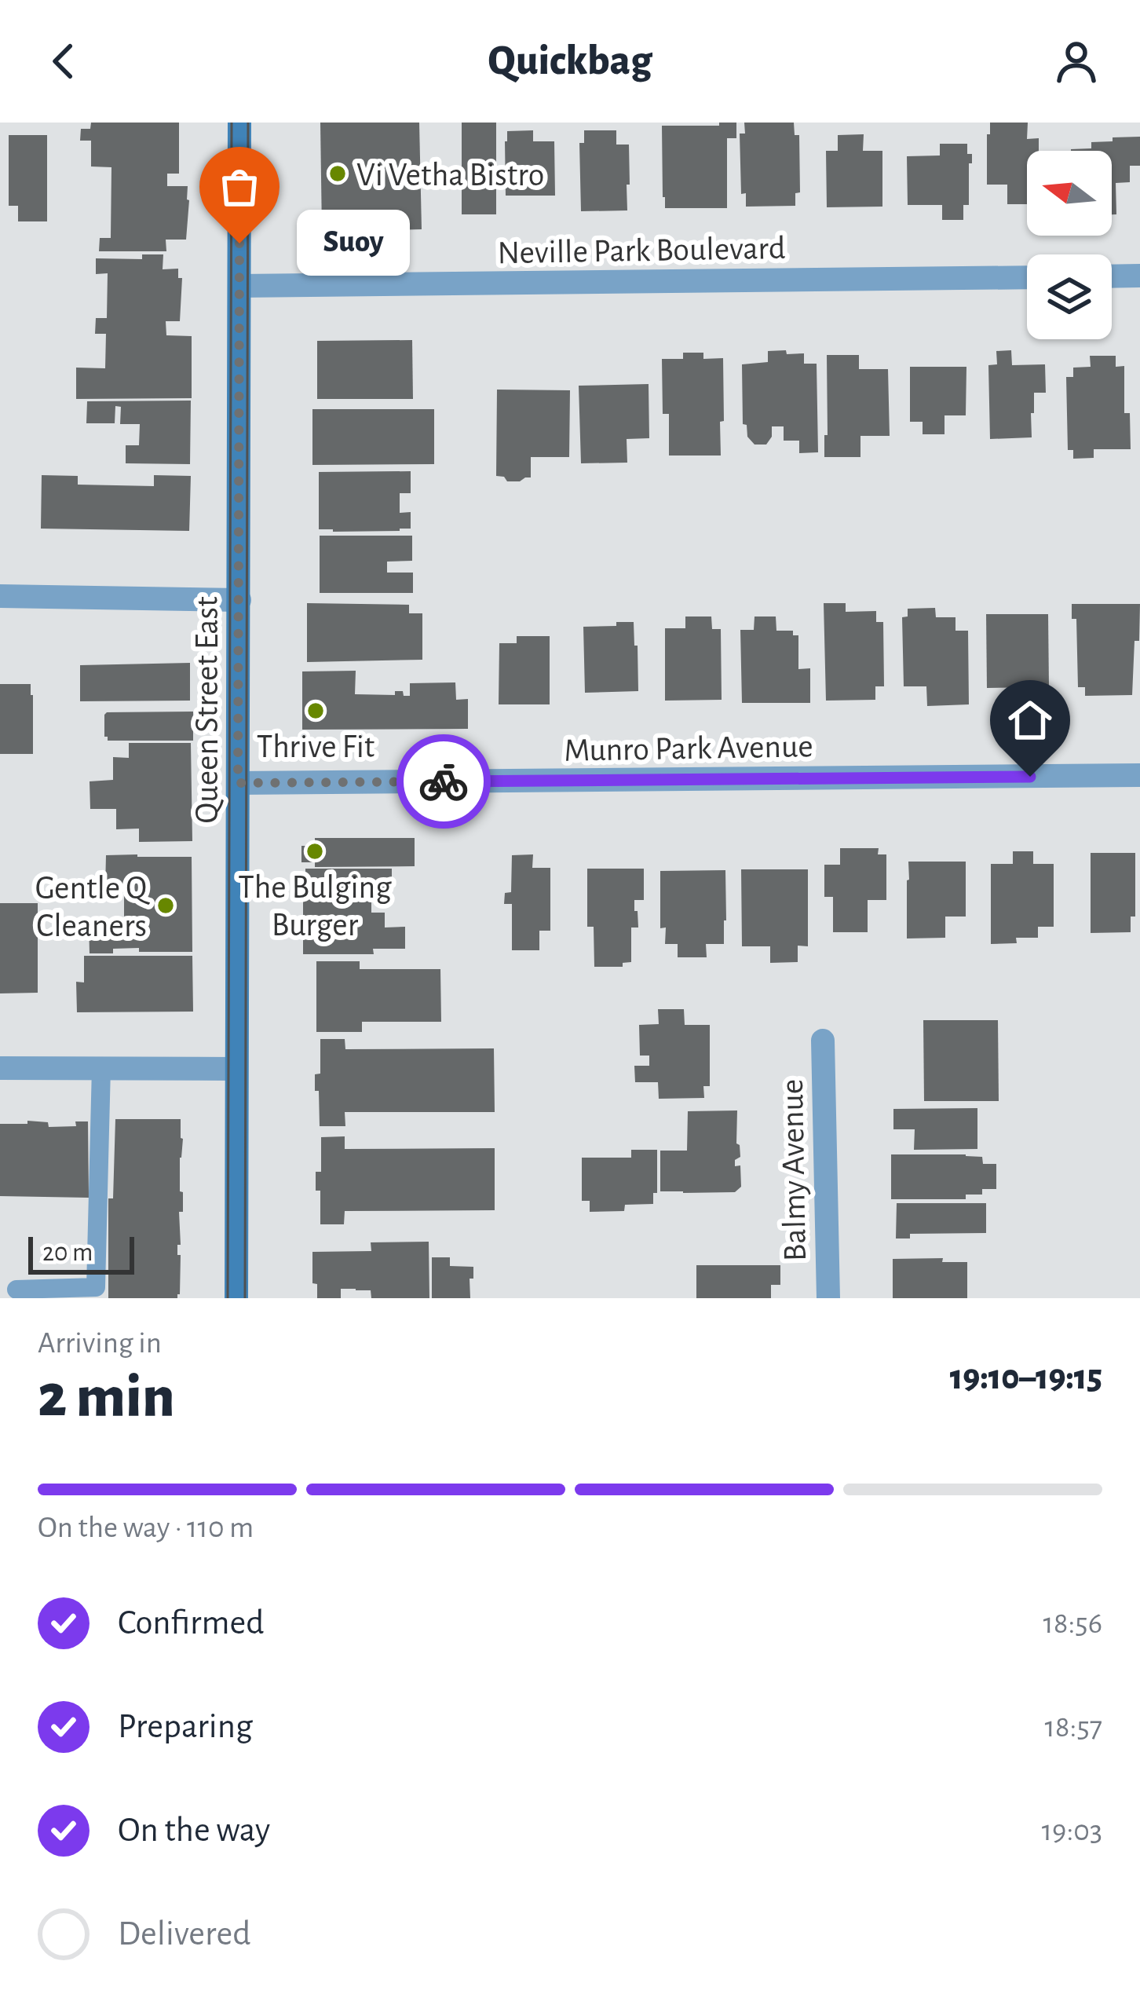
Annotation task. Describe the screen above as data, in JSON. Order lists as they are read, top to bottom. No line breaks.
{"streets":{"main road":["Queen Street East"],"street":["Neville Park Boulevard","Munro Park Avenue","Balmy Avenue"]},"crossings":[["Neville Park Boulevard","Queen Street East"],["Queen Street East","Munro Park Avenue"]],"places":["Vi Vetha Bistro","Suoy","Thrive Fit","The Bulging Burger","Gentle Q Cleaners"],"scale_bar":"20 m","north":"left","page":{"header":"Quickbag","bubble":"Suoy","scale":"20 m","heading":["2 min","Arriving in","19:10–19:15"],"bar":"On the way · 110 m","list":[["Confirmed","18:56"],["Preparing","18:57"],["On the way","19:03"],"Delivered"]}}
